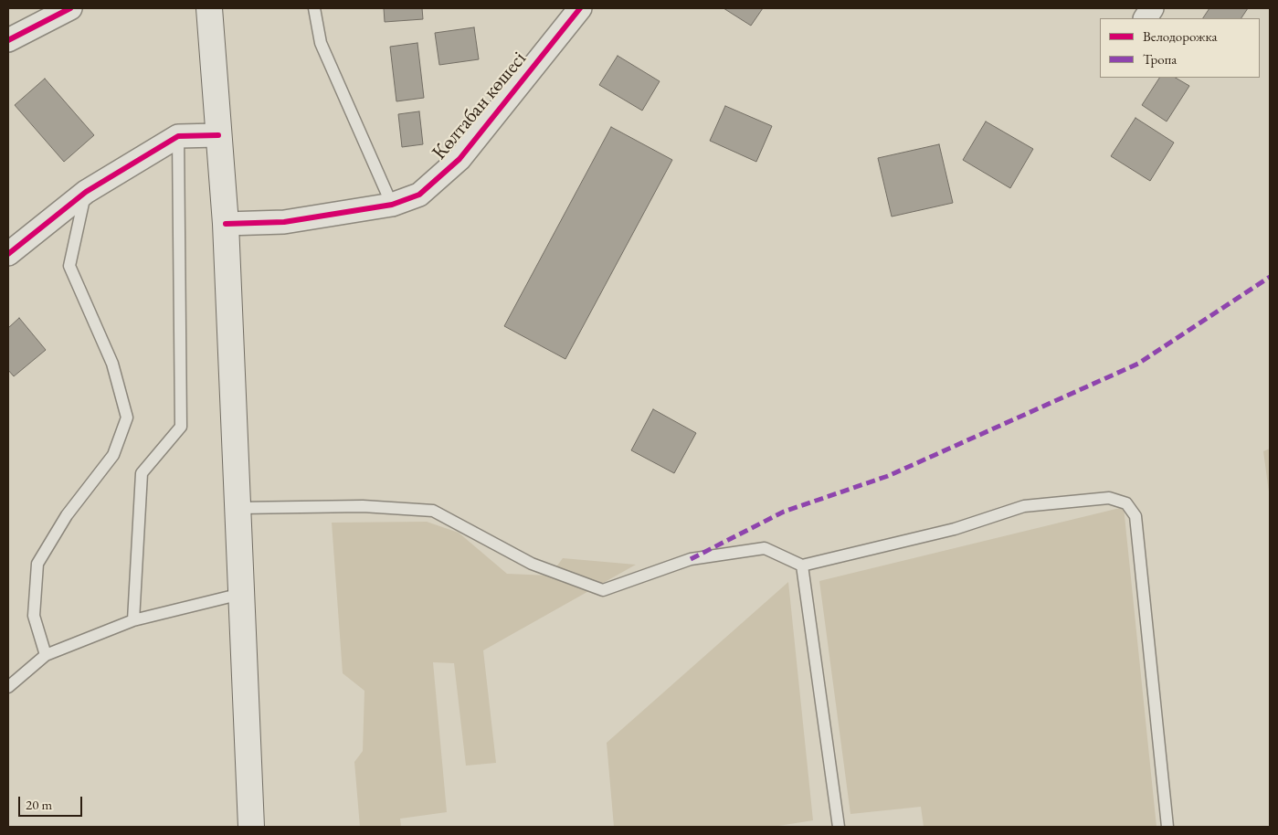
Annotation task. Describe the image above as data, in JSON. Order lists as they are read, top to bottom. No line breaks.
{"streets":{"street":["Көлтабан көшесі"]},"legend":["Велодорожка","Тропа"],"scale_bar":"20 m"}
